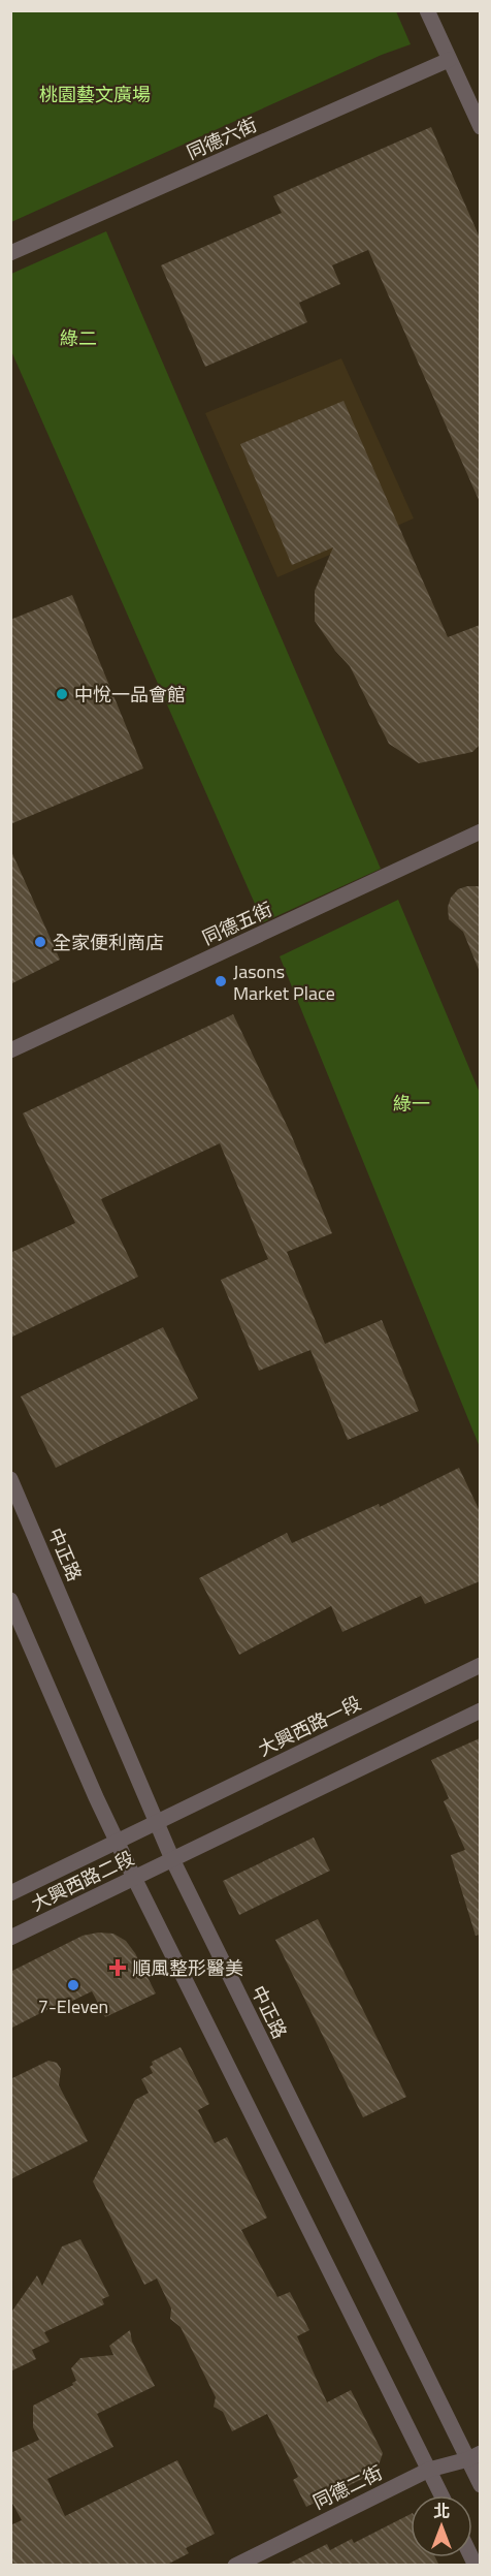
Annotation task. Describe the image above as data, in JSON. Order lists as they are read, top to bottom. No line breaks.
{"streets":{"street":["同德六街","同德五街","中正路","大興西路一段","大興西路二段","同德二街"]},"crossings":[["中正路","大興西路一段"],["中正路","大興西路二段"],["中正路","同德二街"],["大興西路一段","大興西路二段"]],"parks":["桃園藝文廣場","綠二","綠一"],"places":{"other":["中悅一品會館","全家便利商店","Jasons Market Place","7-Eleven"],"health":["順風整形醫美"]},"north":"top"}
